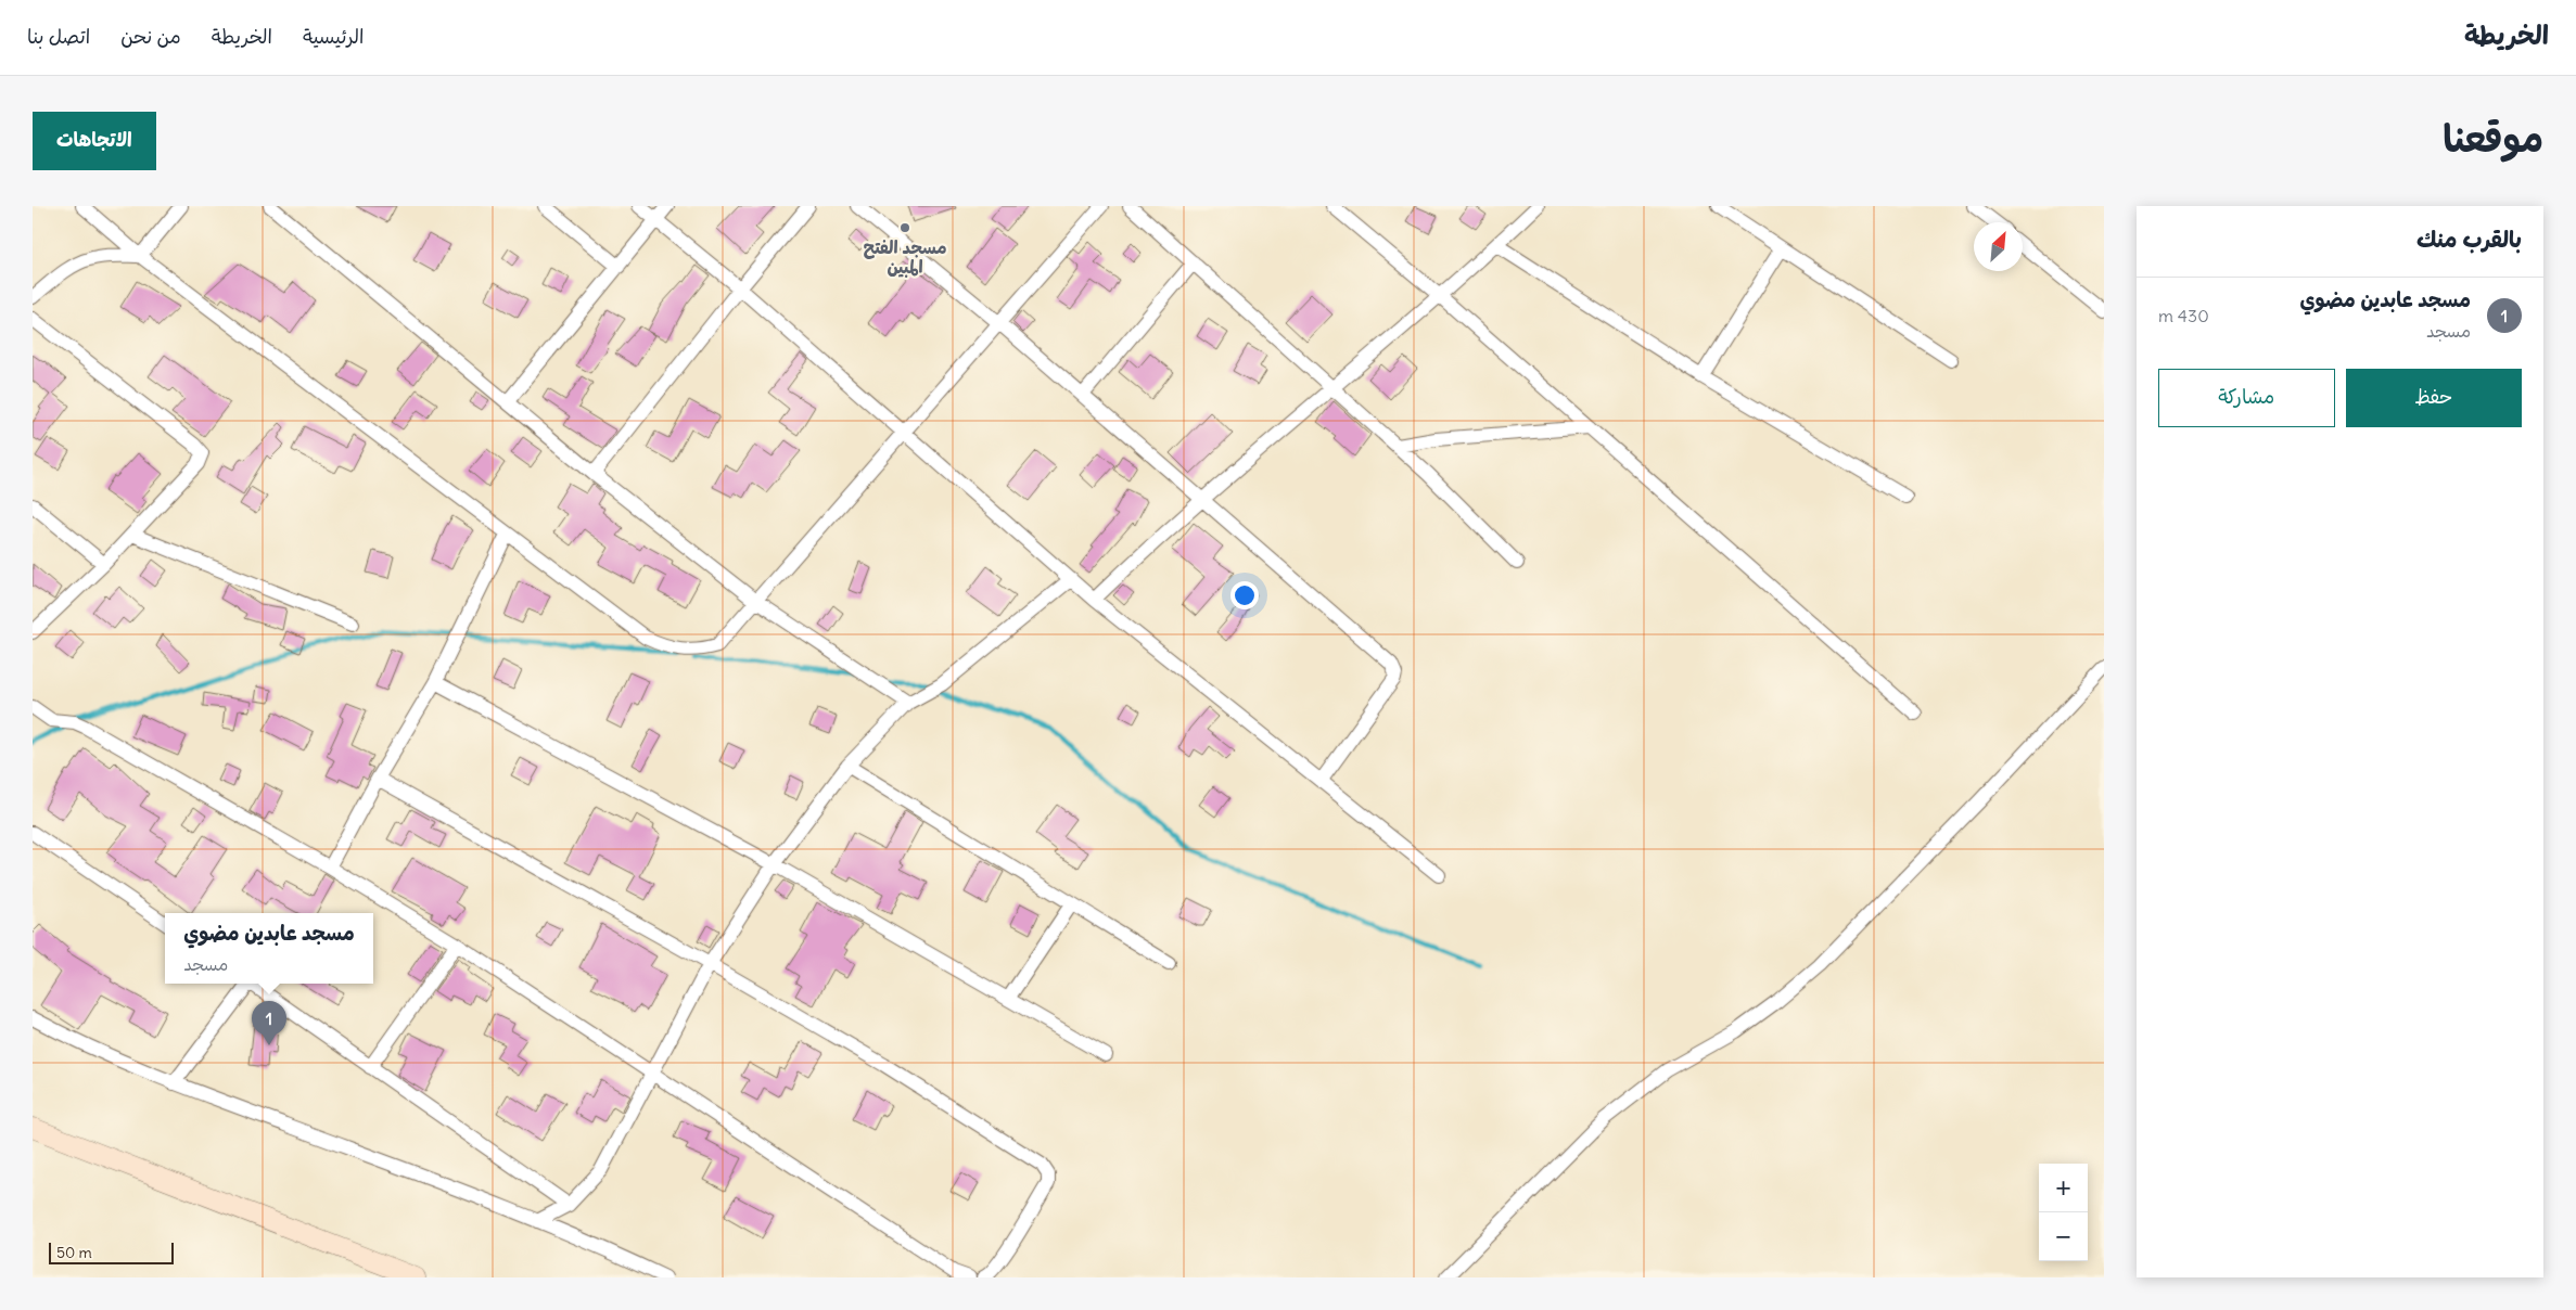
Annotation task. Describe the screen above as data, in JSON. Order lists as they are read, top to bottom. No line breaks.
{"places":["مسجد الفتح المبين"],"scale_bar":"50 m","north":"top right","page":{"header":"الخريطة","nav":["الرئيسية","الخريطة","من نحن","اتصل بنا"],"title":"موقعنا","buttons":["الاتجاهات",["حفظ","مشاركة"]],"heading":"بالقرب منك","list":[{"mark":"1","name":"مسجد عابدين مضوي","note":"مسجد","value":"430 m"}],"popup":["مسجد عابدين مضوي","مسجد"],"pins":"1","map_buttons":["+","−"],"scale":"50 m"}}
